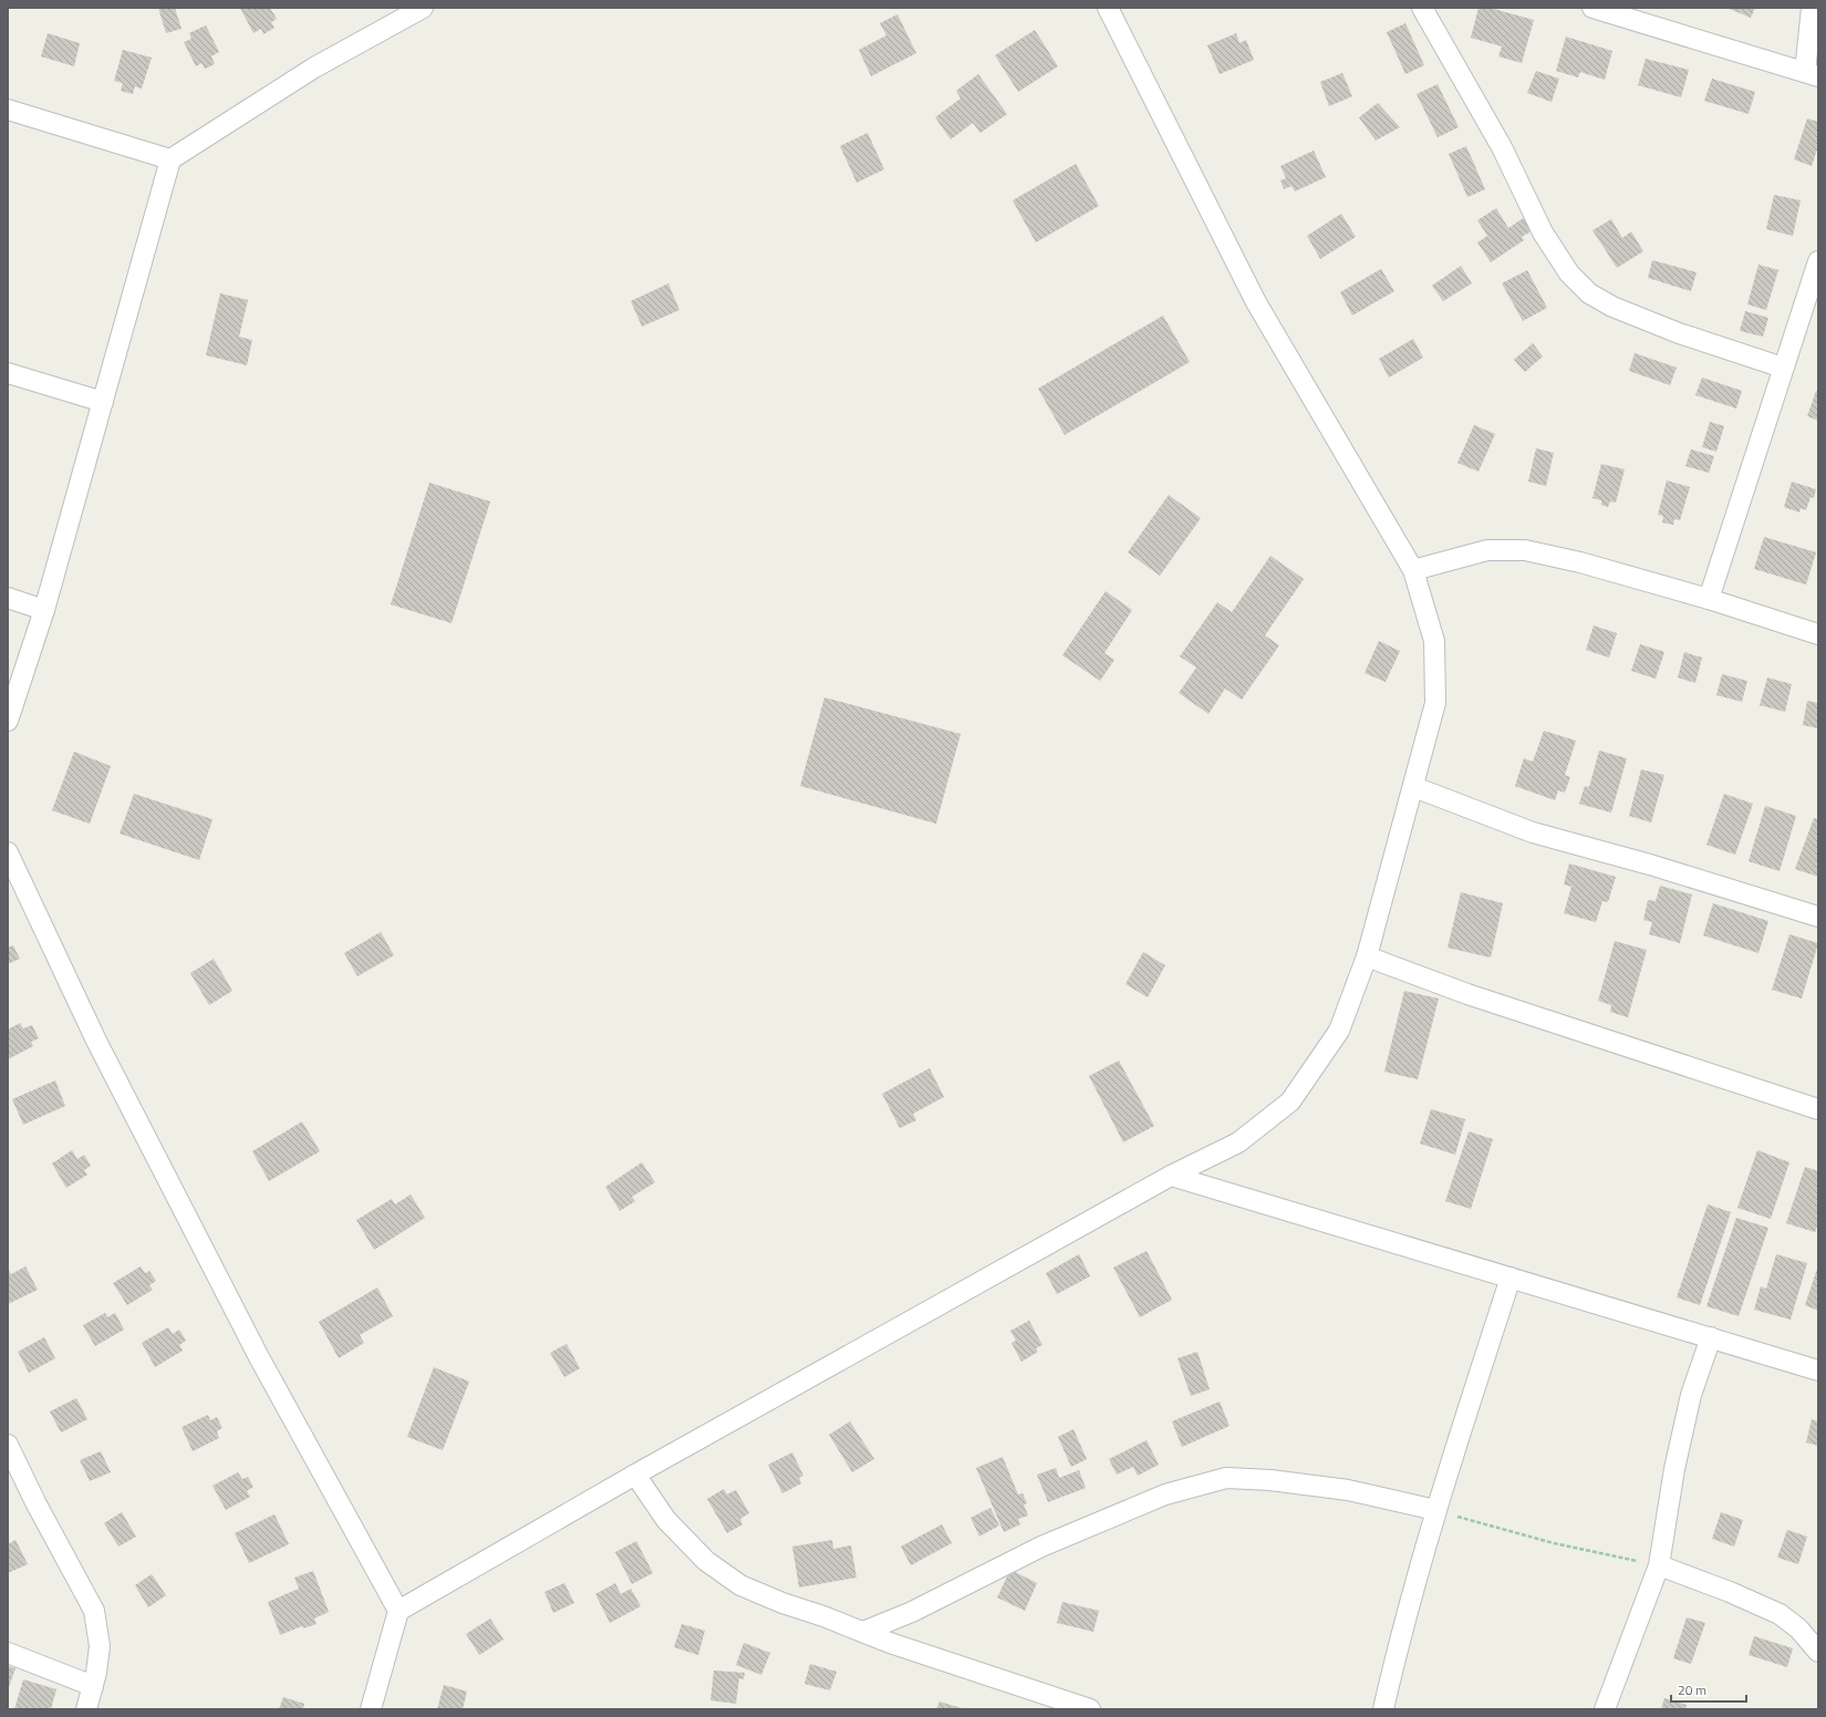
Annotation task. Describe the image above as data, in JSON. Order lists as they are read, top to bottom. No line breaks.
{"scale_bar":"20 m"}
